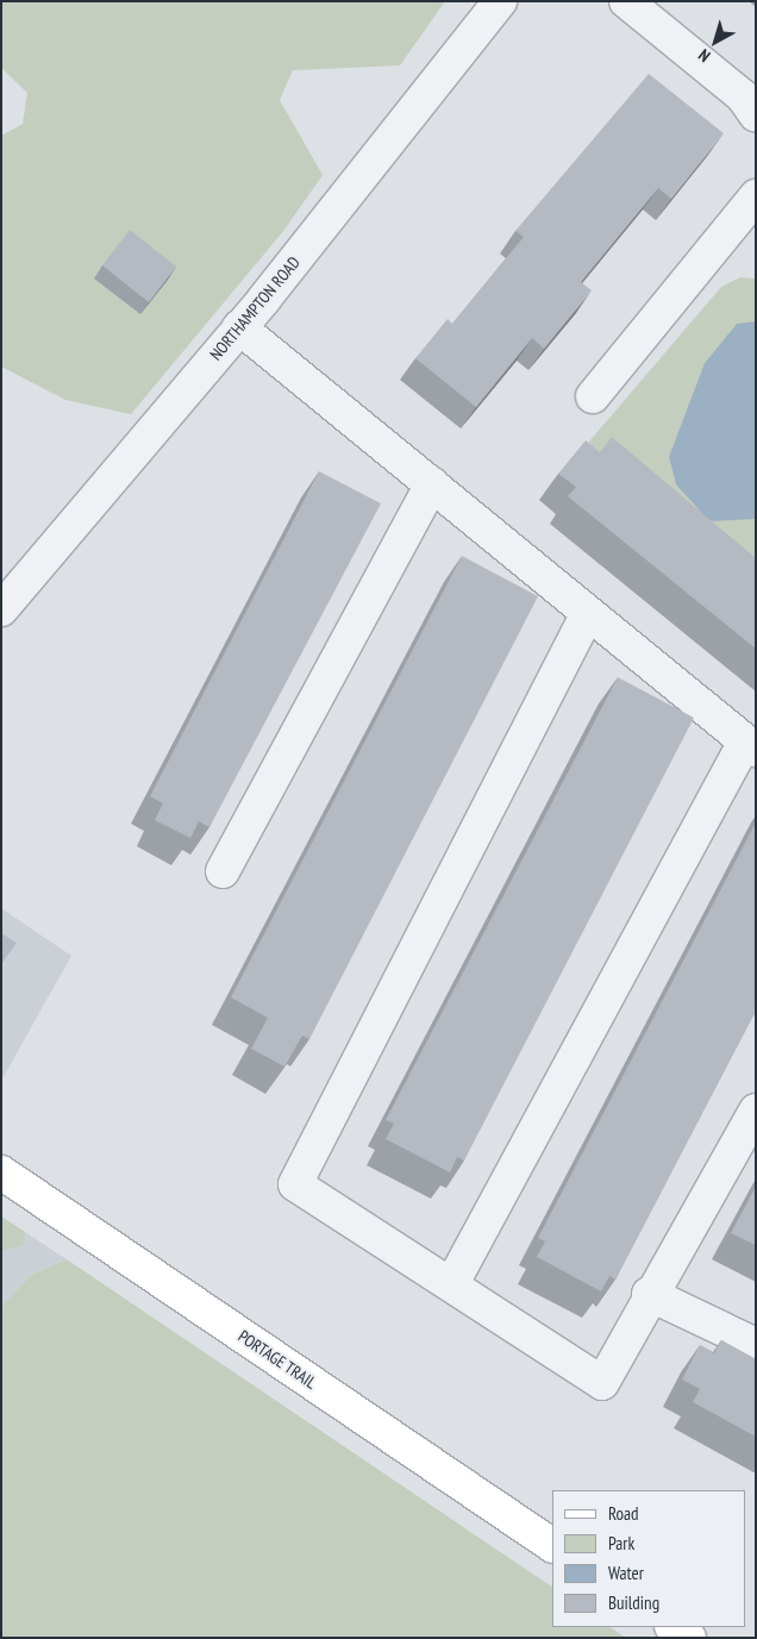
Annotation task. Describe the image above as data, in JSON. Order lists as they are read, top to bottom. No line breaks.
{"streets":{"main road":["PORTAGE TRAIL"],"street":["NORTHAMPTON ROAD"]},"legend":["Road","Park","Water","Building"],"north":"bottom left"}
